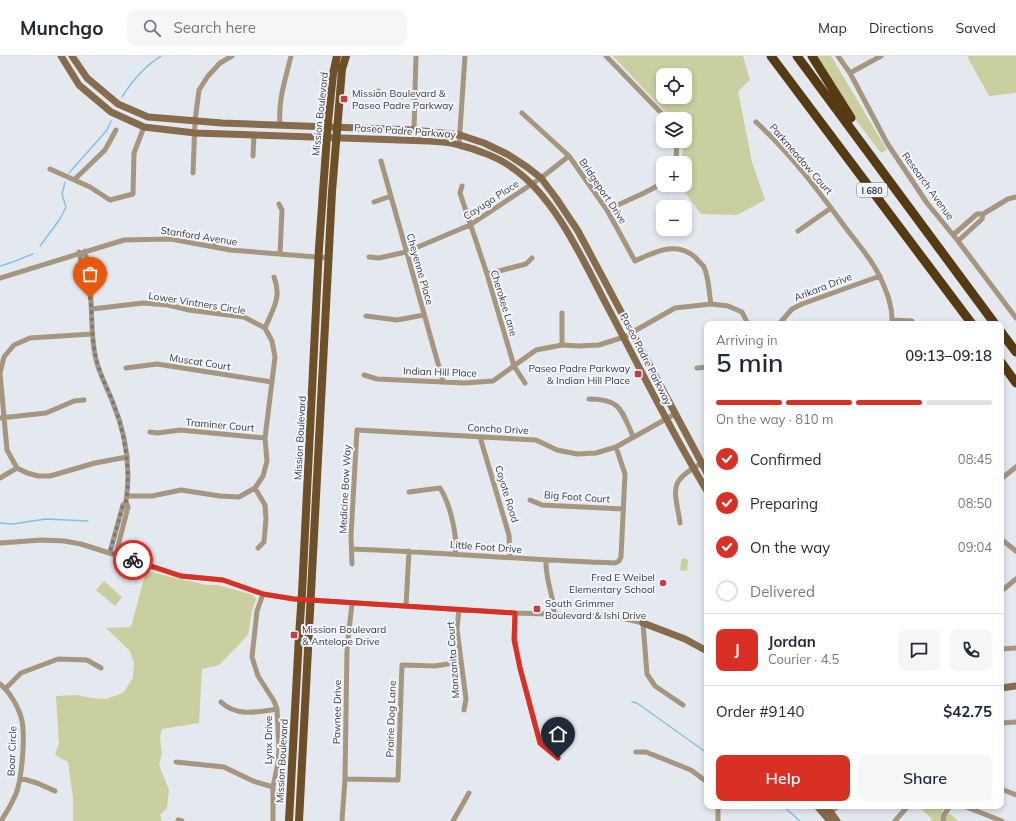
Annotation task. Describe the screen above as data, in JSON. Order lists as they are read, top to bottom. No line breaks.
{"streets":{"highway":["I 680"],"main road":["Mission Boulevard","Paseo Padre Parkway"],"street":["Parkmeadow Court","Research Avenue","Bridgeport Drive","Cayuga Place","Stanford Avenue","Cheyenne Place","Arikara Drive","Lower Vintners Circle","Cherokee Lane","Muscat Court","Indian Hill Place","Traminer Court","Concho Drive","Medicine Bow Way","Coyote Road","Big Foot Court","Little Foot Drive","Manzanita Court","Pawnee Drive","Prairie Dog Lane","Lynx Drive","Boar Circle"]},"crossings":[["Mission Boulevard","Paseo Padre Parkway"],["Mission Boulevard","Stanford Avenue"],["Paseo Padre Parkway","Cayuga Place"],["Paseo Padre Parkway","Indian Hill Place"],["Paseo Padre Parkway","Concho Drive"],["Parkmeadow Court","Arikara Drive"],["Bridgeport Drive","Cayuga Place"],["Bridgeport Drive","Indian Hill Place"],["Cayuga Place","Cheyenne Place"],["Cayuga Place","Cherokee Lane"],["Cheyenne Place","Indian Hill Place"],["Cherokee Lane","Indian Hill Place"],["Concho Drive","Medicine Bow Way"],["Concho Drive","Coyote Road"],["Medicine Bow Way","Little Foot Drive"],["Coyote Road","Little Foot Drive"],["Big Foot Court","Little Foot Drive"],["Manzanita Court","Prairie Dog Lane"],["Pawnee Drive","Prairie Dog Lane"]],"places":{"transit":["Mission Boulevard & Paseo Padre Parkway","Paseo Padre Parkway & Indian Hill Place","South Grimmer Boulevard & Ishi Drive","Mission Boulevard & Antelope Drive"],"other":["Fred E Weibel Elementary School"]},"page":{"header":"Munchgo","search":"Search here","nav":["Map","Directions","Saved"],"map_buttons":["+","−"],"heading":["5 min","Arriving in","09:13–09:18"],"panel":["Jordan","Courier · 4.5","Order #9140","$42.75"],"bar":"On the way · 810 m","list":[["Confirmed","08:45"],["Preparing","08:50"],["On the way","09:04"],"Delivered"],"round":"J","buttons":["Help","Share"]}}
